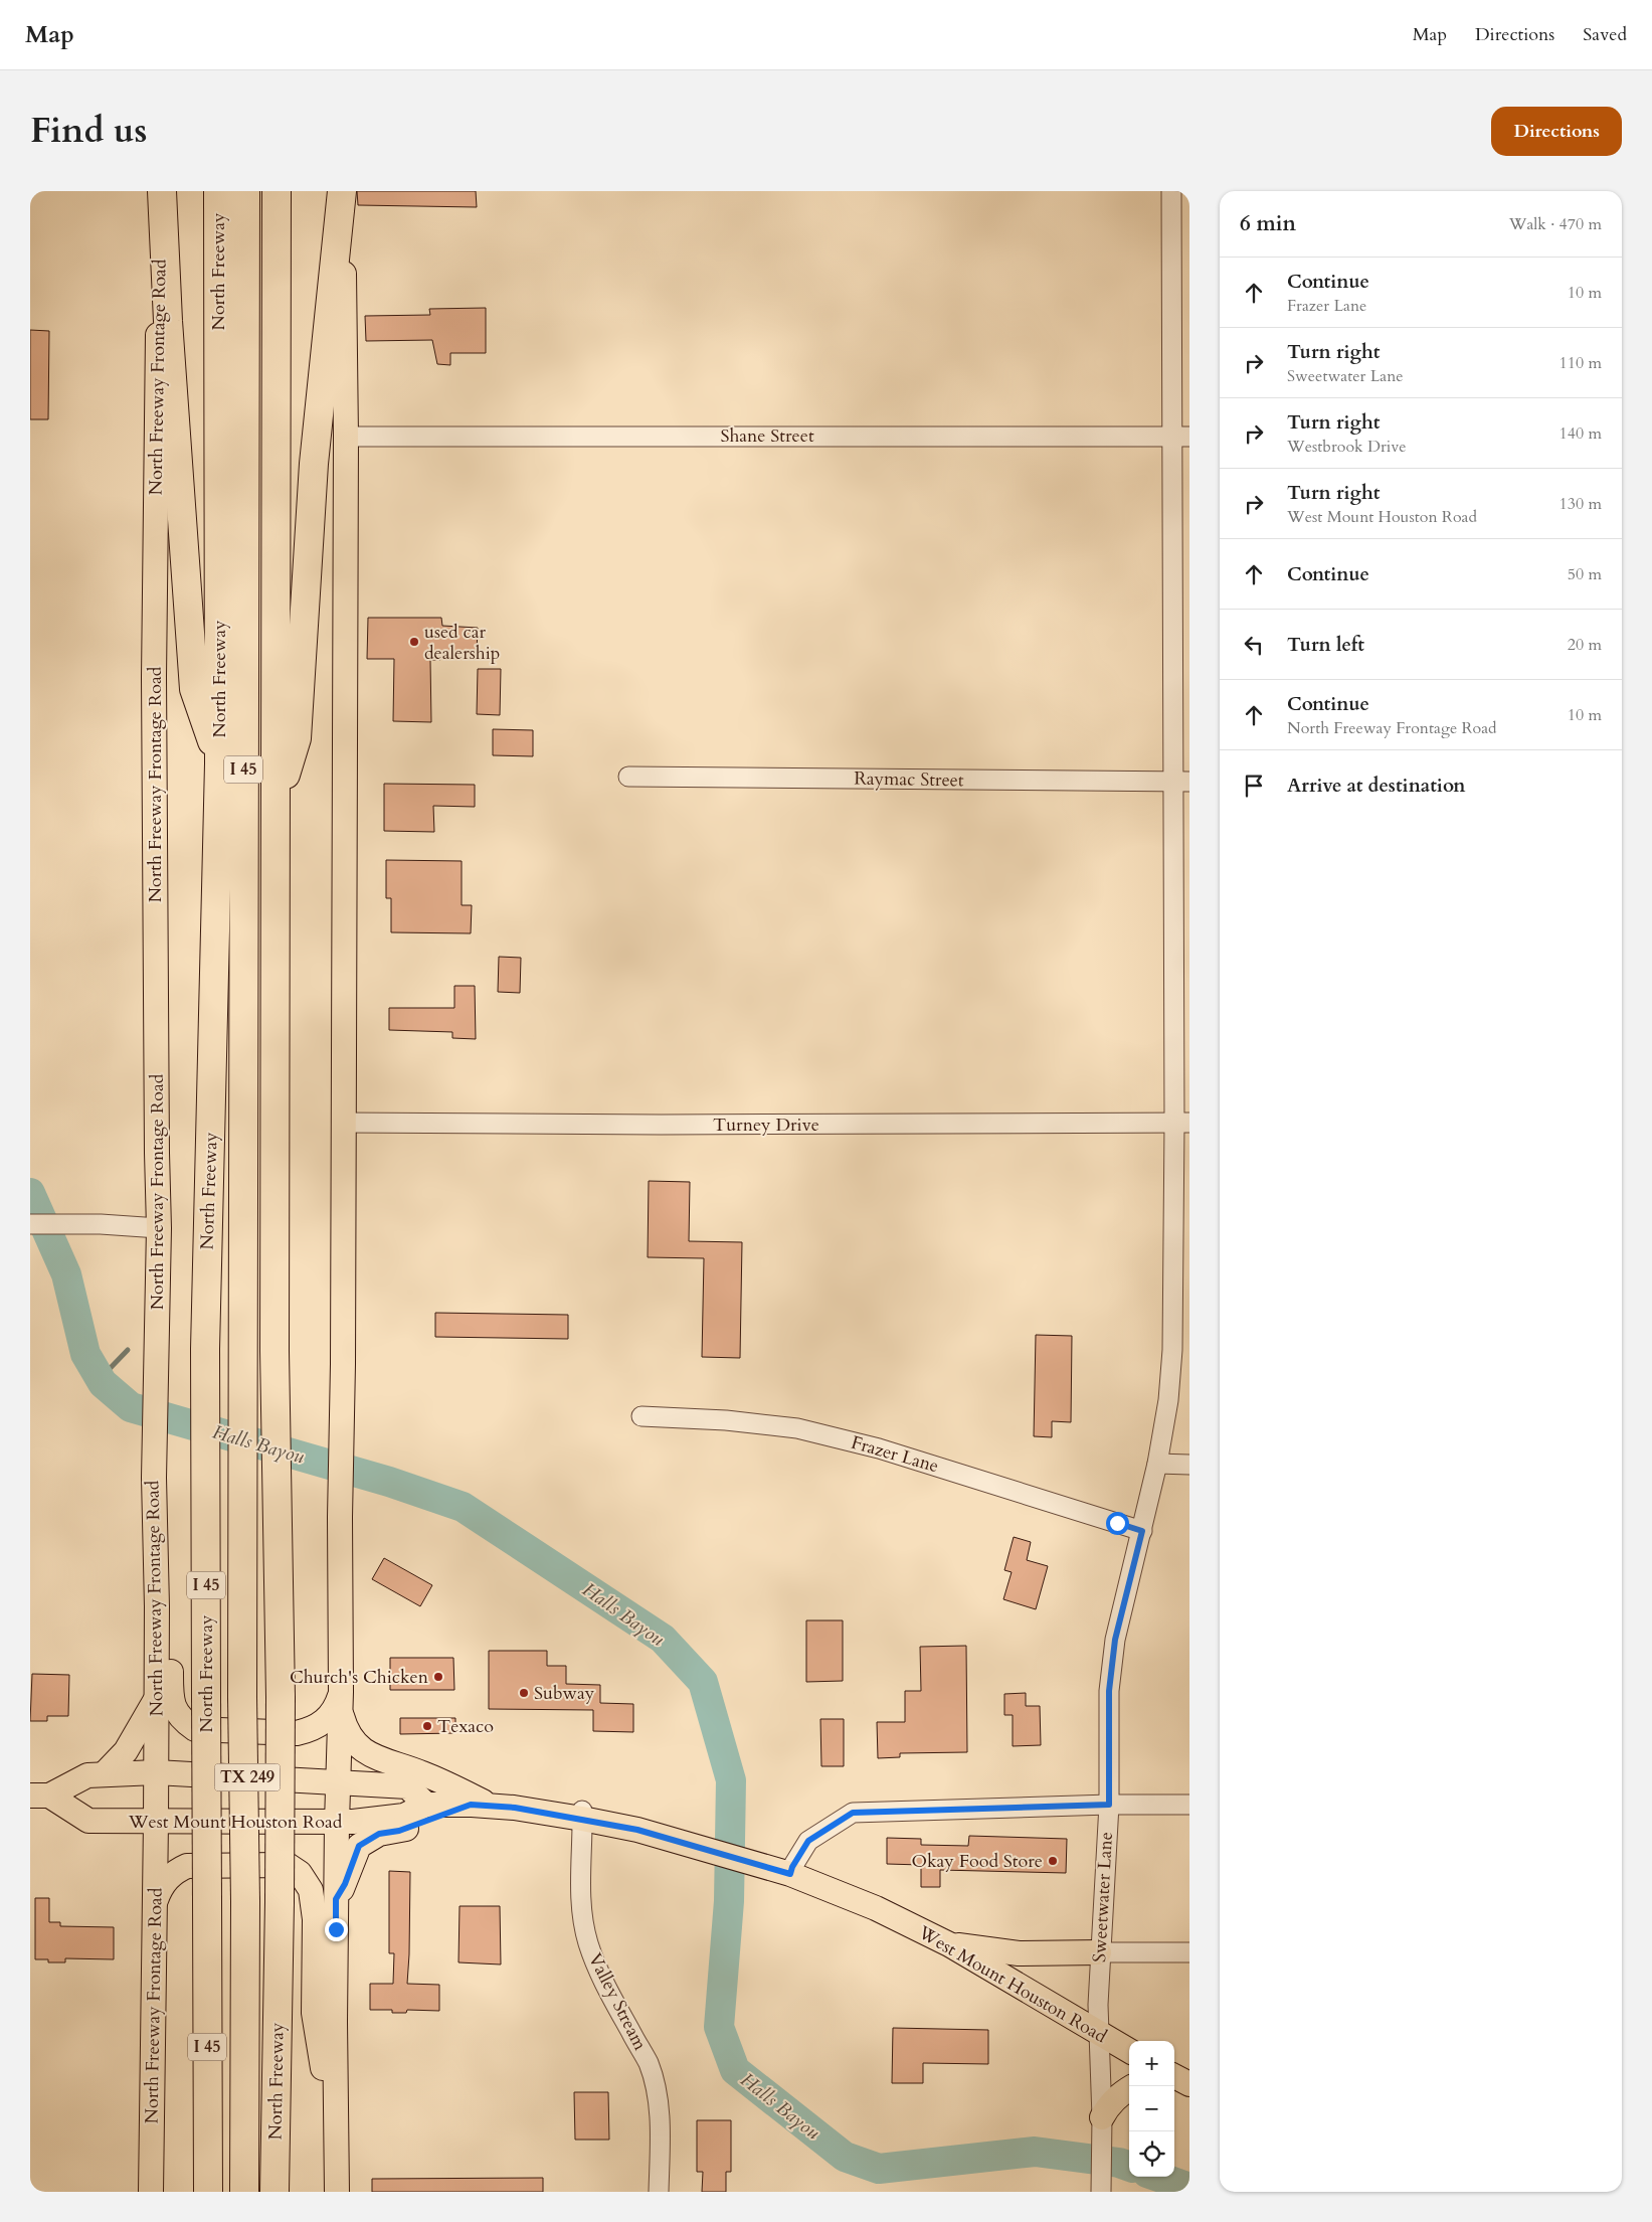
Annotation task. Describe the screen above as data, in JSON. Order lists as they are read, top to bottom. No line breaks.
{"streets":{"highway":["North Freeway","I 45"],"main road":["North Freeway Frontage Road","TX 249","West Mount Houston Road"],"street":["Shane Street","Raymac Street","Turney Drive","Frazer Lane","Sweetwater Lane","Valley Stream"]},"crossings":[["North Freeway Frontage Road","West Mount Houston Road"],["Shane Street","Sweetwater Lane"],["Raymac Street","Sweetwater Lane"],["Turney Drive","Sweetwater Lane"],["Frazer Lane","Sweetwater Lane"],["West Mount Houston Road","Sweetwater Lane"],["West Mount Houston Road","Valley Stream"]],"water":["Halls Bayou"],"places":["used car dealership","Church's Chicken","Subway","Texaco","Okay Food Store"],"page":{"header":"Map","nav":["Map","Directions","Saved"],"title":"Find us","buttons":"Directions","heading":["6 min","Walk · 470 m"],"list":[["Continue","Frazer Lane","10 m"],["Turn right","Sweetwater Lane","110 m"],["Turn right","Westbrook Drive","140 m"],["Turn right","West Mount Houston Road","130 m"],["Continue","50 m"],["Turn left","20 m"],["Continue","North Freeway Frontage Road","10 m"],"Arrive at destination"],"map_buttons":["+","−"]}}
